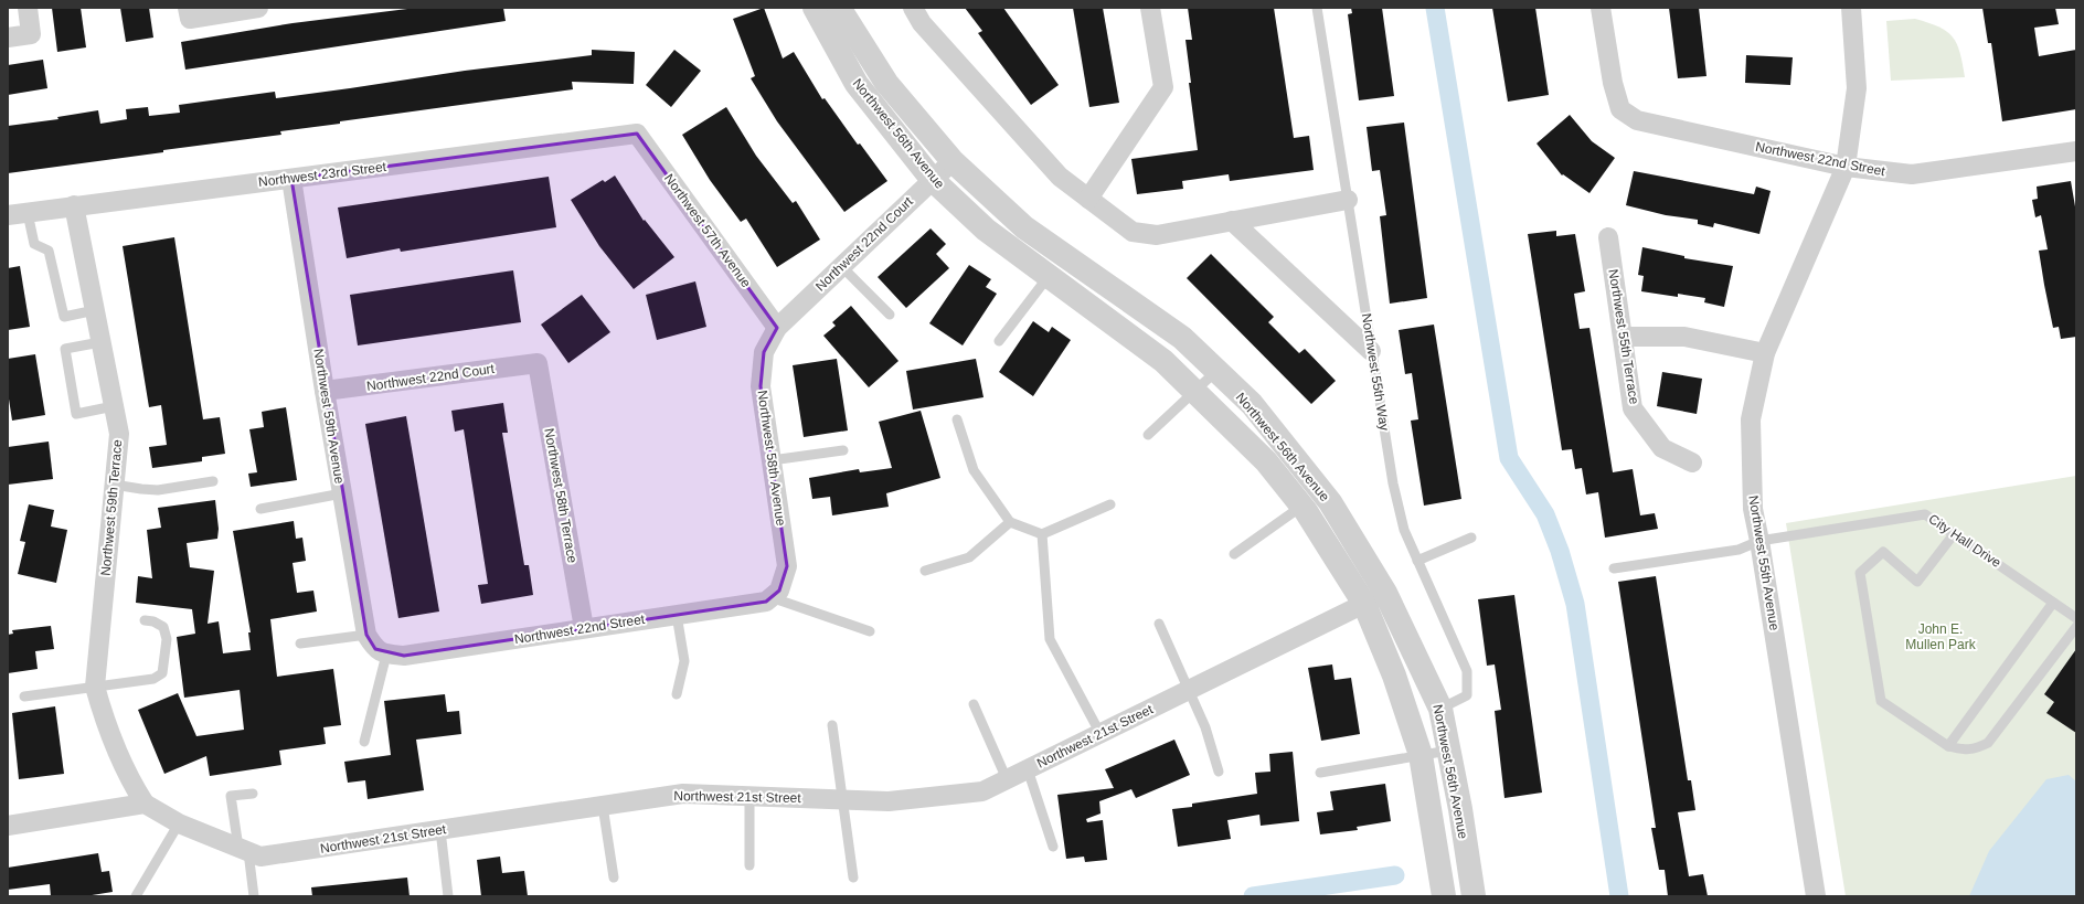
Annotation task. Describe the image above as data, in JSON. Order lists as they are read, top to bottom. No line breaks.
{"streets":{"street":["Northwest 56th Avenue","Northwest 22nd Street","Northwest 23rd Street","Northwest 57th Avenue","Northwest 22nd Court","Northwest 55th Terrace","Northwest 59th Avenue","Northwest 58th Avenue","Northwest 58th Terrace","Northwest 59th Terrace","Northwest 55th Avenue","Northwest 21st Street"],"lane":["Northwest 55th Way","City Hall Drive"]},"crossings":[["Northwest 56th Avenue","Northwest 22nd Court"],["Northwest 56th Avenue","Northwest 55th Way"],["Northwest 56th Avenue","Northwest 21st Street"],["Northwest 22nd Street","Northwest 59th Avenue"],["Northwest 22nd Street","Northwest 58th Avenue"],["Northwest 22nd Street","Northwest 58th Terrace"],["Northwest 22nd Street","Northwest 55th Avenue"],["Northwest 23rd Street","Northwest 57th Avenue"],["Northwest 23rd Street","Northwest 59th Avenue"],["Northwest 23rd Street","Northwest 59th Terrace"],["Northwest 57th Avenue","Northwest 22nd Court"],["Northwest 57th Avenue","Northwest 58th Avenue"],["Northwest 22nd Court","Northwest 59th Avenue"],["Northwest 22nd Court","Northwest 58th Avenue"],["Northwest 22nd Court","Northwest 58th Terrace"],["Northwest 59th Terrace","Northwest 21st Street"],["City Hall Drive","Northwest 55th Avenue"]],"parks":["John E. Mullen Park"]}
